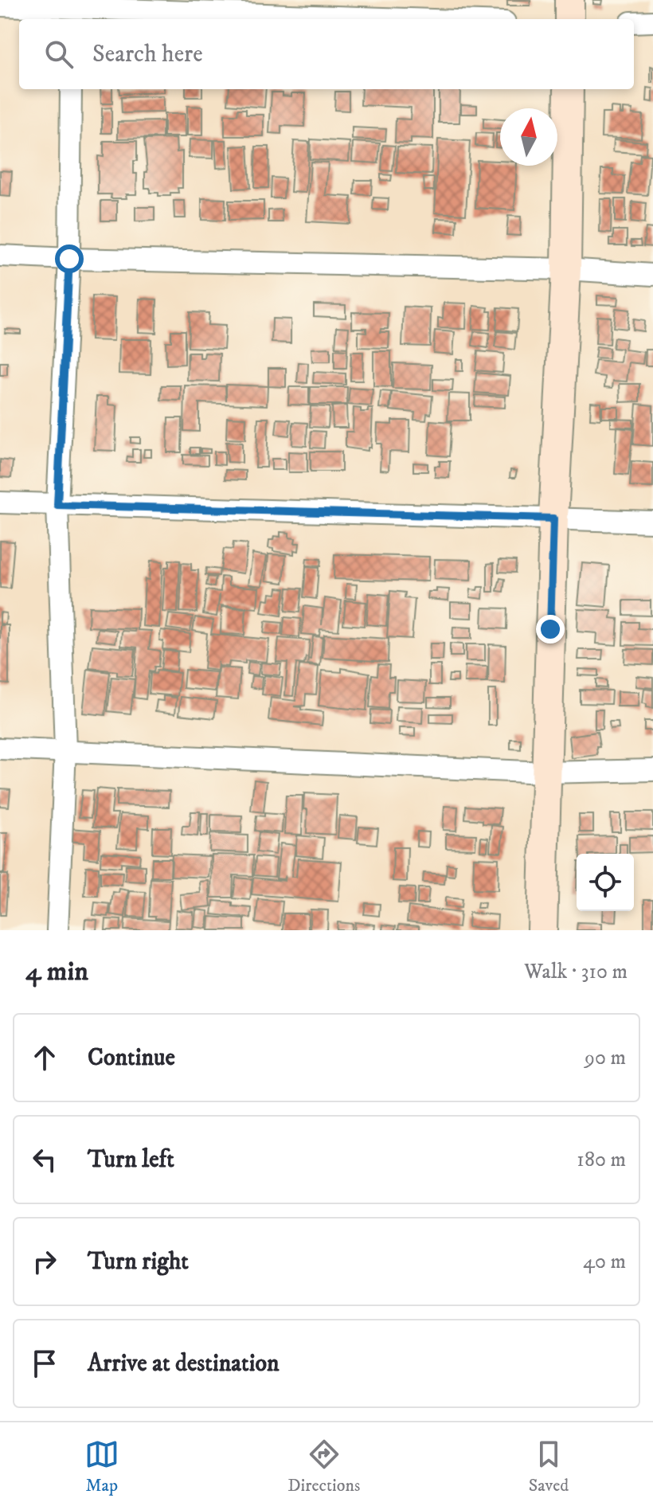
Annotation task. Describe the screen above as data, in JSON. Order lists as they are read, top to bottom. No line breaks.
{"north":"top","page":{"search":"Search here","heading":["4 min","Walk · 310 m"],"list":[["Continue","90 m"],["Turn left","180 m"],["Turn right","40 m"],"Arrive at destination"],"nav":["Map","Directions","Saved"]}}
